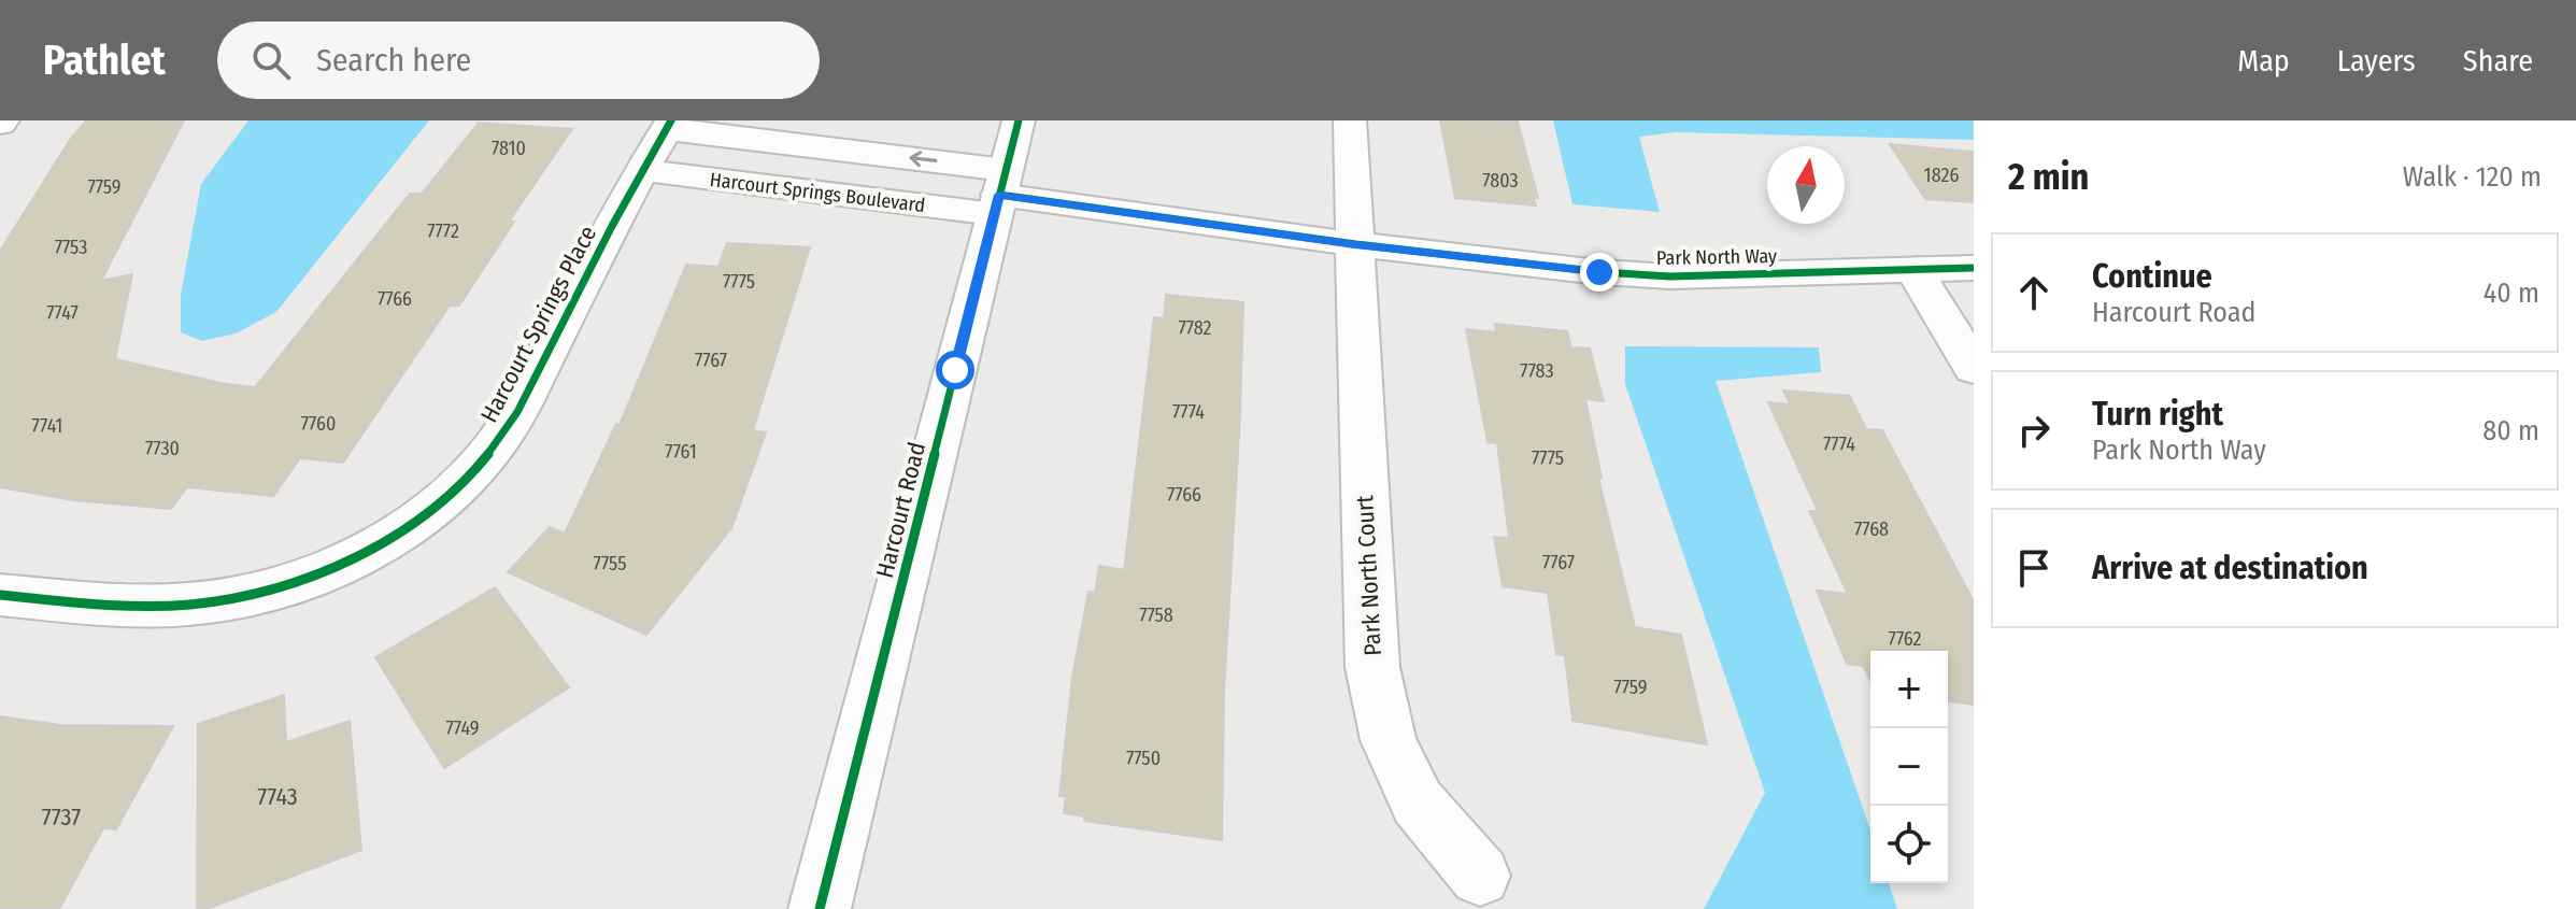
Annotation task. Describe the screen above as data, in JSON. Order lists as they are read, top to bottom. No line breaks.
{"streets":{"street":["Harcourt Springs Boulevard","Park North Way","Harcourt Springs Place","Harcourt Road","Park North Court"]},"crossings":[["Harcourt Springs Boulevard","Park North Way"],["Harcourt Springs Boulevard","Harcourt Springs Place"],["Harcourt Springs Boulevard","Harcourt Road"],["Park North Way","Harcourt Road"],["Park North Way","Park North Court"]],"house_numbers":["7810","1826","7803","7759","7772","7753","7775","7766","7747","7782","7767","7783","7774","7760","7741","7774","7730","7761","7775","7766","7768","7767","7755","7758","7762","7759","7749","7750","7743","7737"],"north":"top","page":{"header":"Pathlet","search":"Search here","nav":["Map","Layers","Share"],"heading":["2 min","Walk · 120 m"],"list":[["Continue","Harcourt Road","40 m"],["Turn right","Park North Way","80 m"],"Arrive at destination"],"map_buttons":["+","−"]}}
